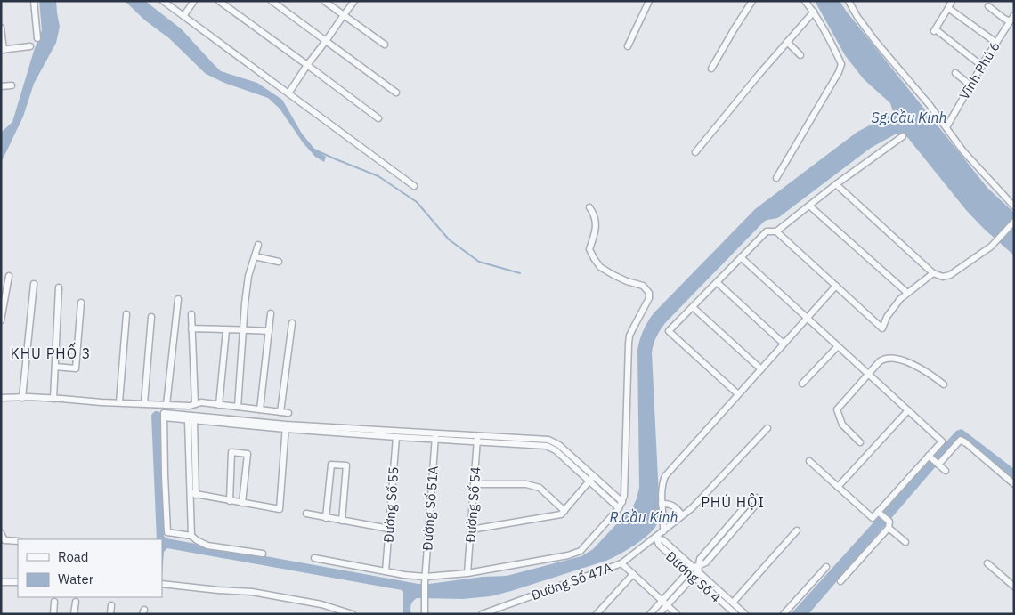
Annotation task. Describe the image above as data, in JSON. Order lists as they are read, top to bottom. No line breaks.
{"streets":{"street":["Vĩnh Phú 6","Đường Số 55","Đường Số 54","Đường Số 51A","Đường Số 4","Đường Số 47A"]},"crossings":[["Đường Số 4","Đường Số 47A"]],"districts":["KHU PHỐ 3","PHÚ HỘI"],"water":["Sg.Cầu Kinh","R.Cầu Kinh"],"legend":["Road","Water"]}
